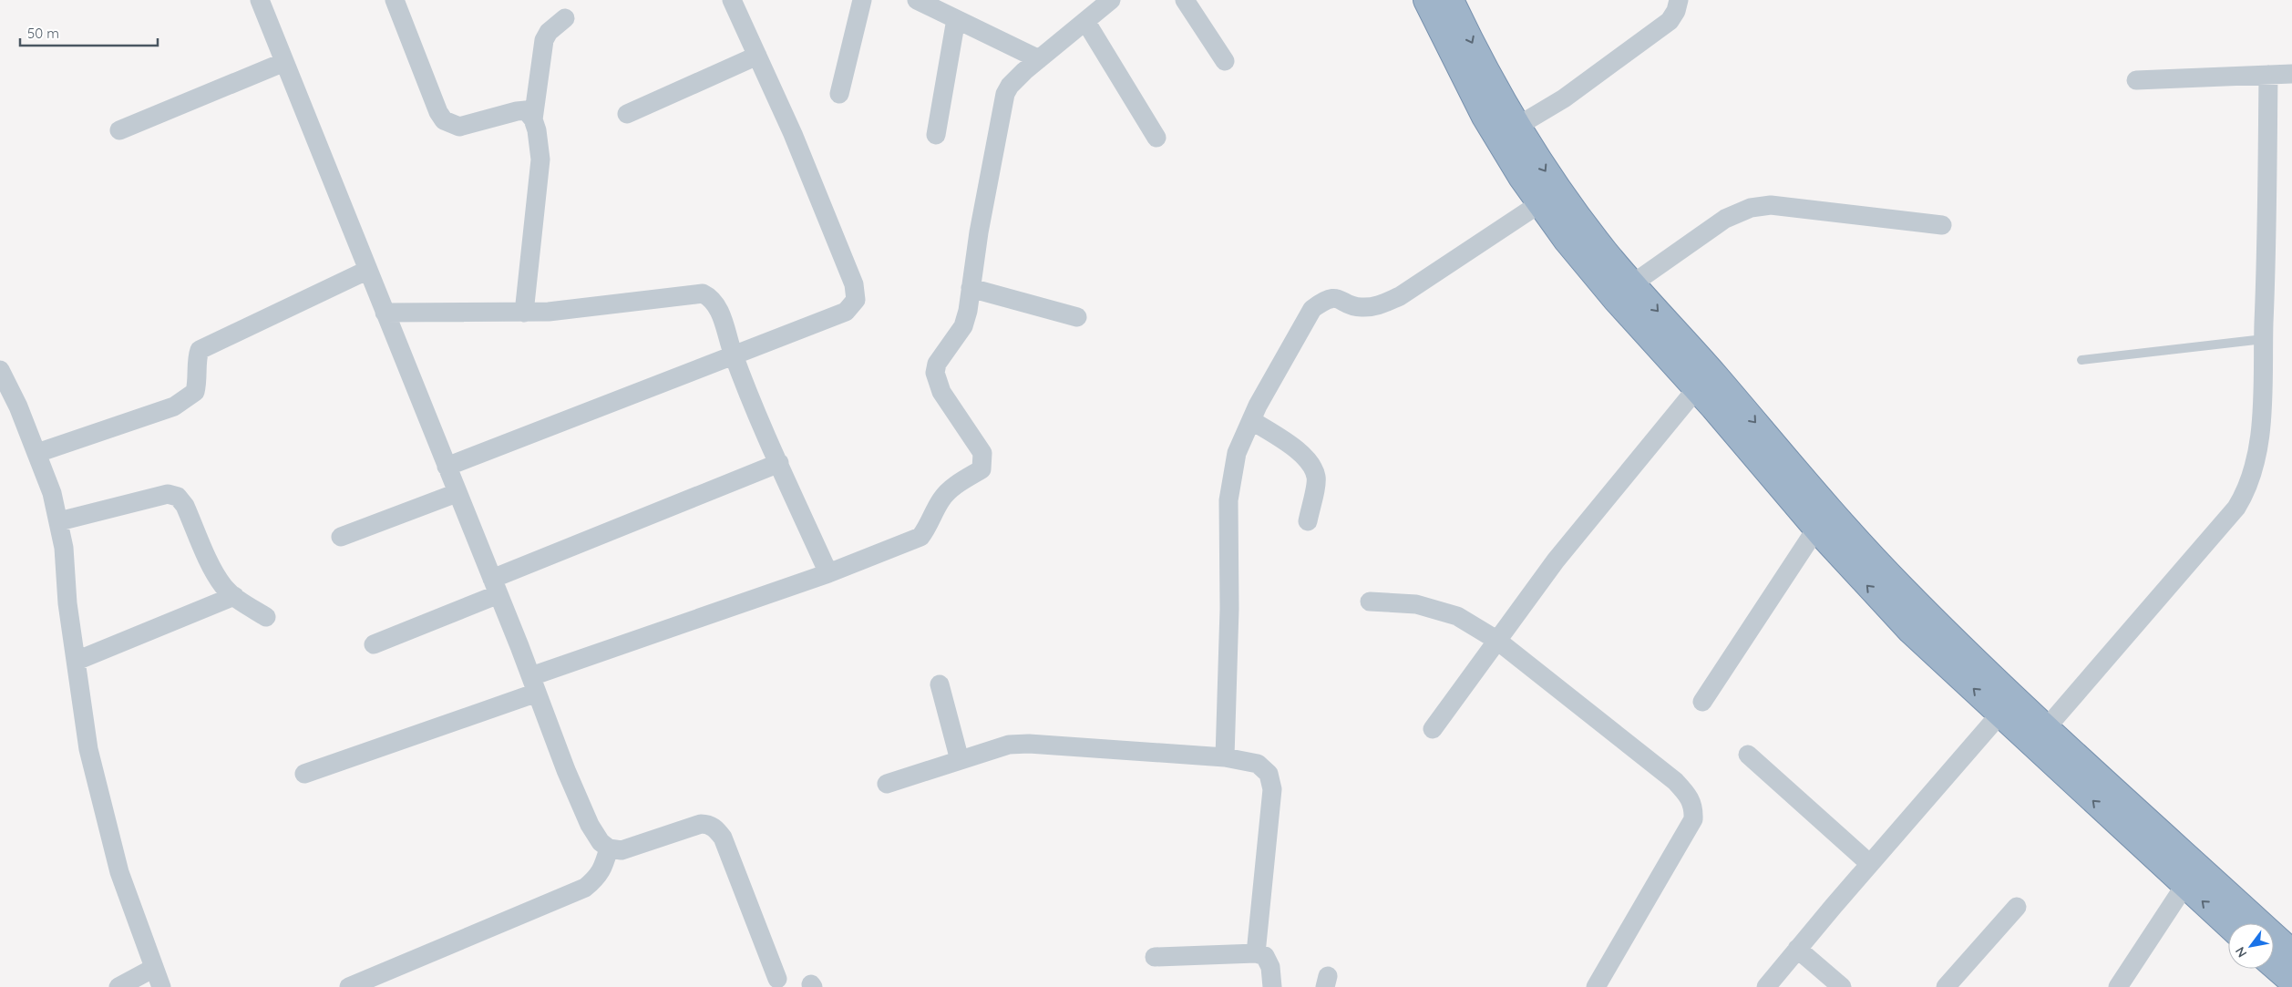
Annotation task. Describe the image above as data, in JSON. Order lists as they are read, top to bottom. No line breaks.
{"scale_bar":"50 m","north":"bottom left"}
